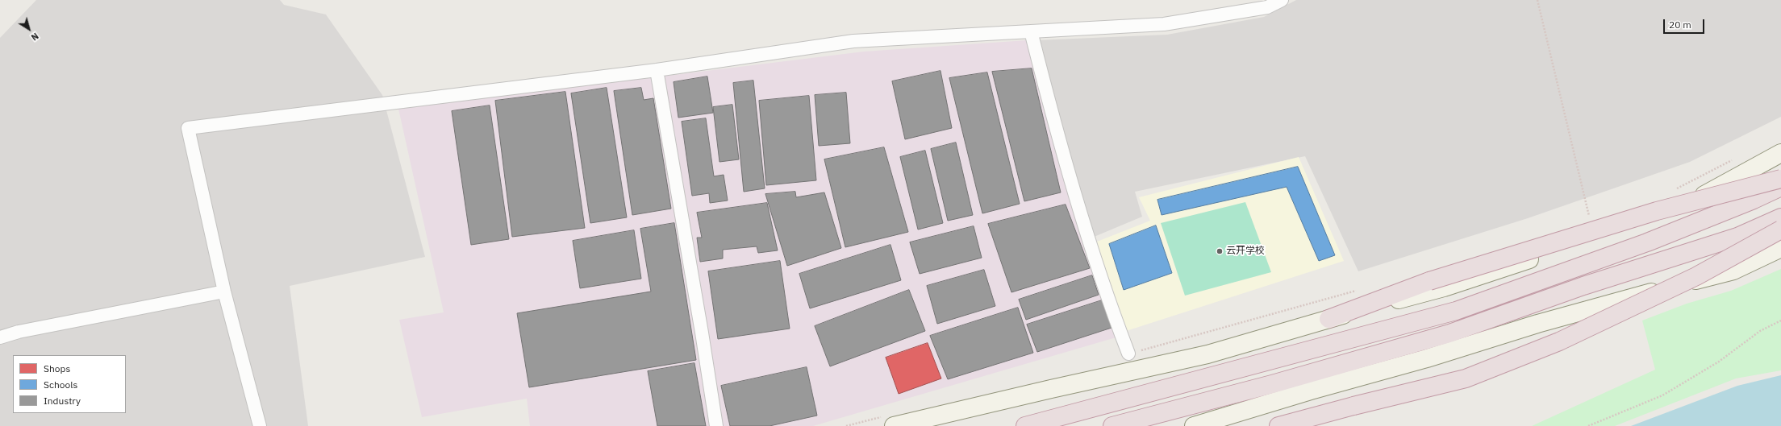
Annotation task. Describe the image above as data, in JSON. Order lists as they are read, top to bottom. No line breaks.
{"places":["云开学校"],"legend":["Shops","Schools","Industry"],"scale_bar":"20 m","north":"bottom right"}
